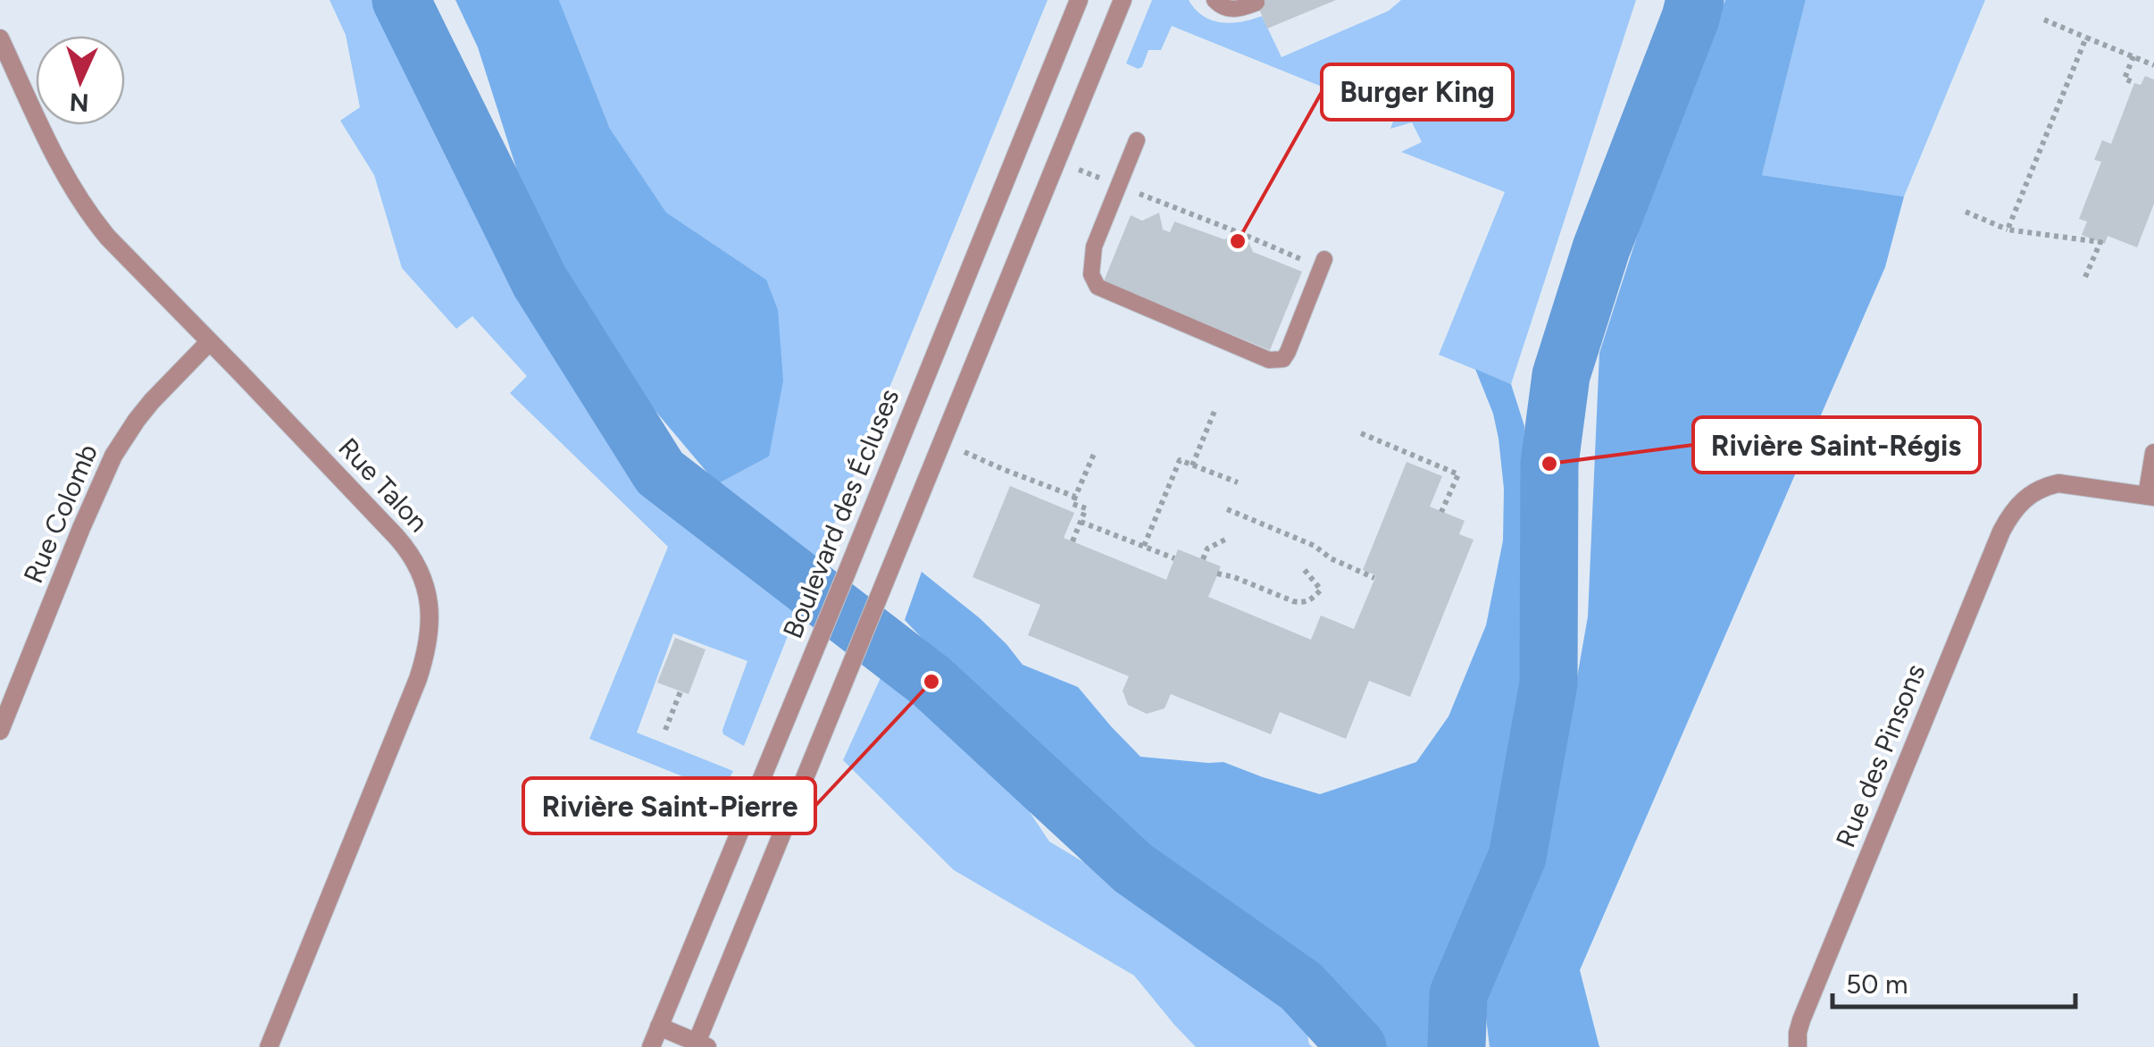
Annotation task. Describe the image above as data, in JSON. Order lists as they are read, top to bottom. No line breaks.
{"streets":{"street":["Rue Talon","Rue Colomb","Boulevard des Écluses","Rue des Pinsons"]},"crossings":[["Rue Talon","Rue Colomb"]],"places":["Burger King","Rivière Saint-Régis","Rivière Saint-Pierre"],"scale_bar":"50 m","north":"bottom"}
